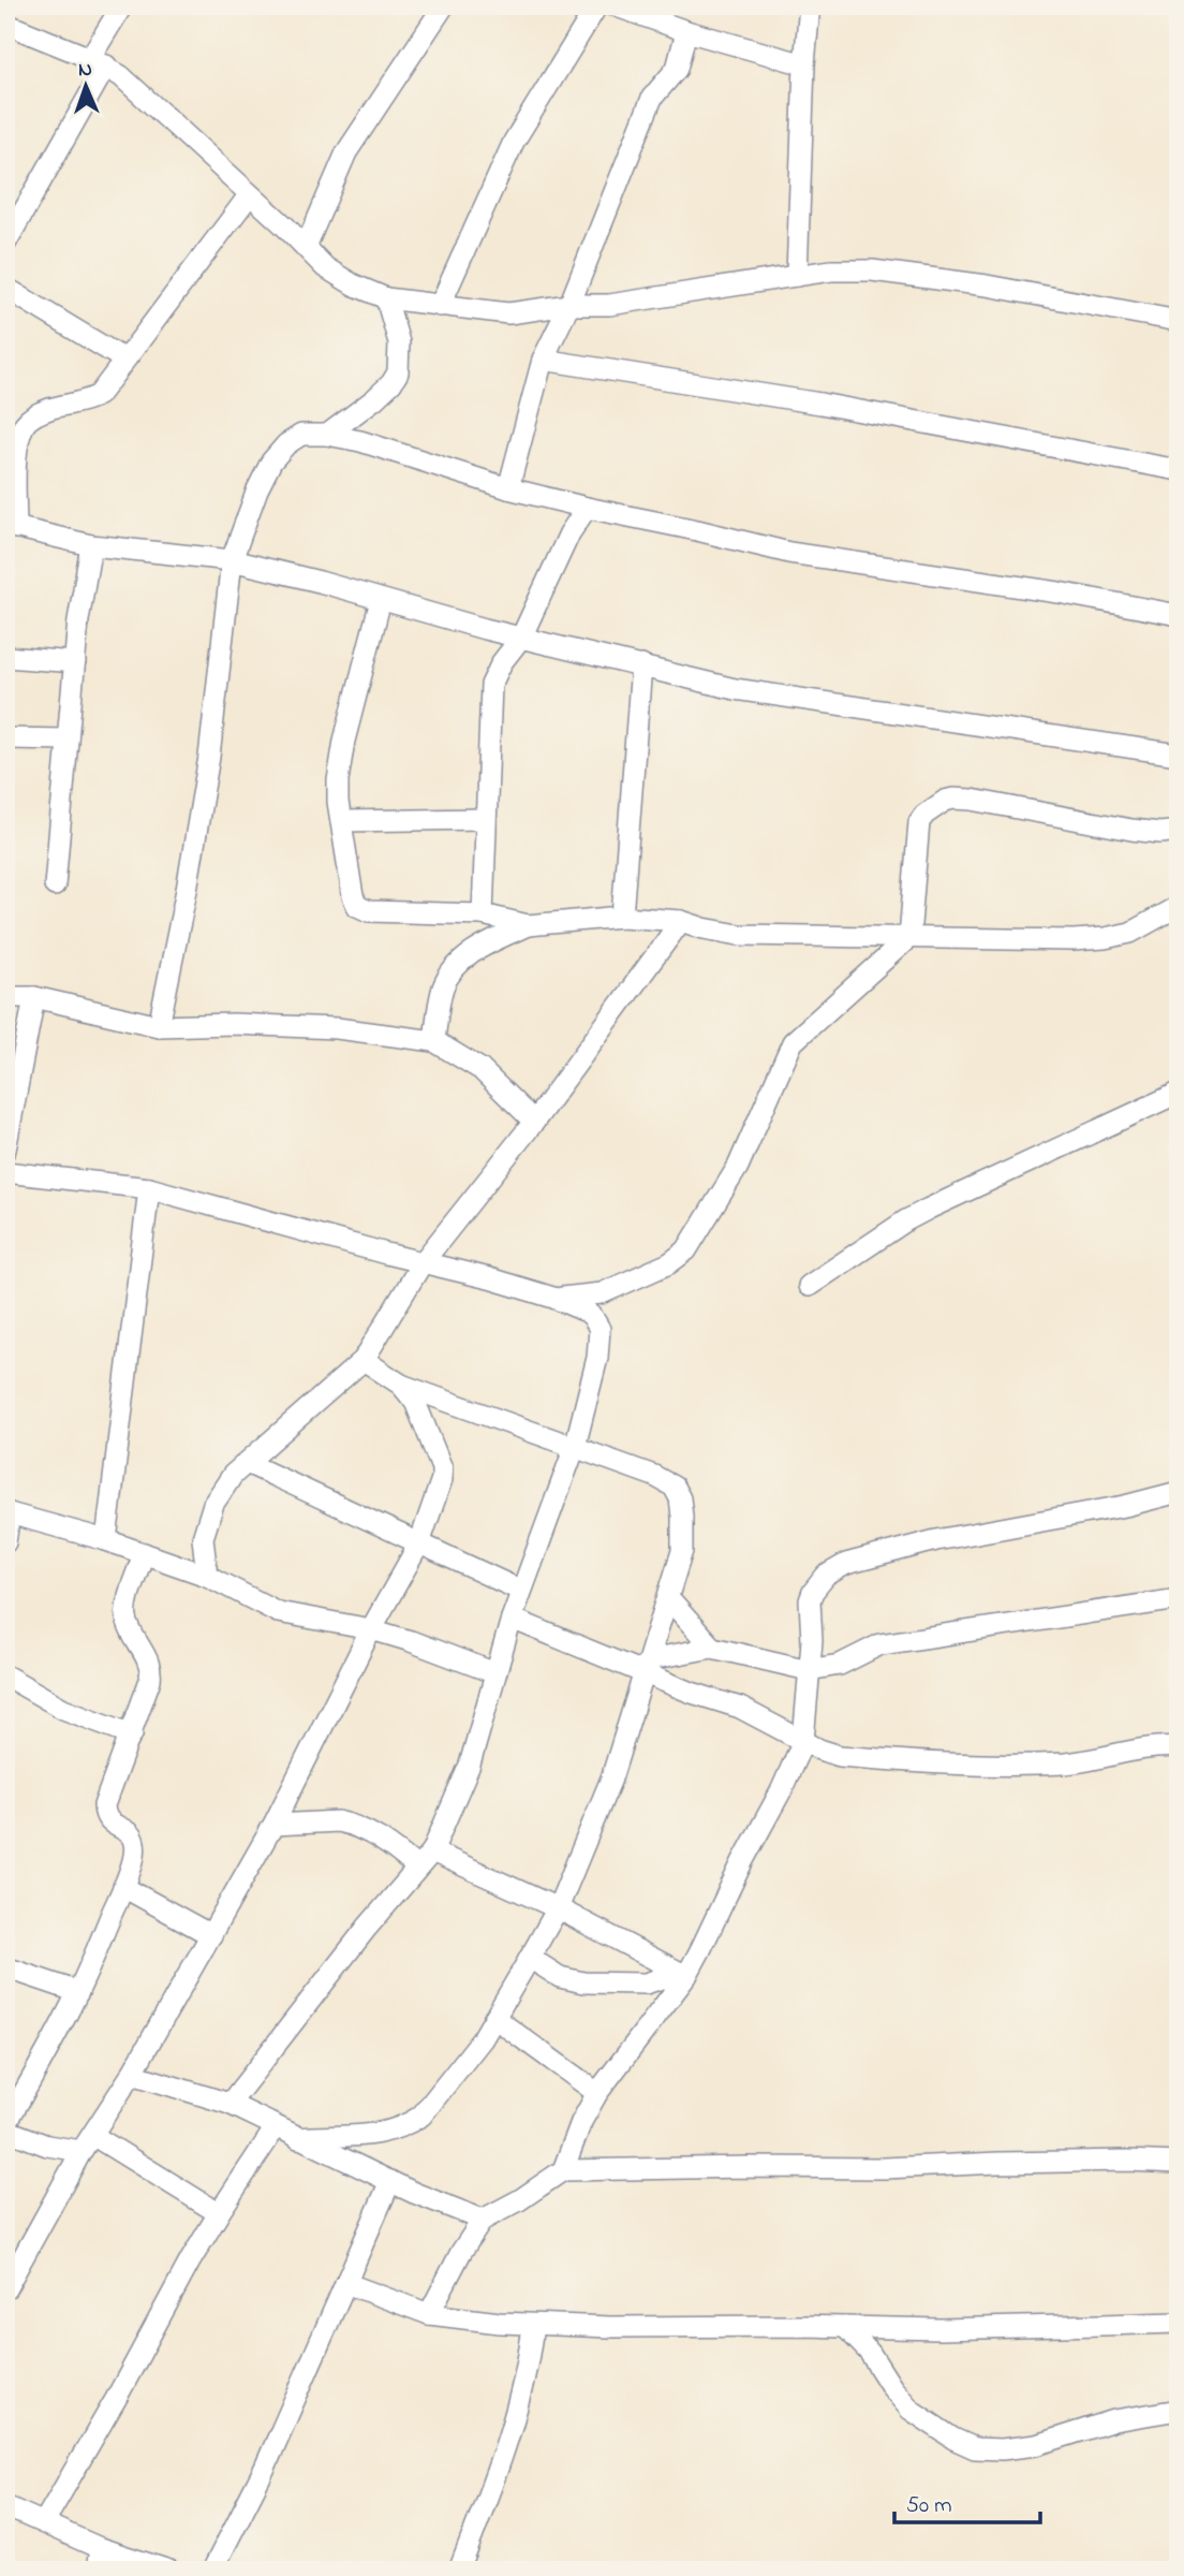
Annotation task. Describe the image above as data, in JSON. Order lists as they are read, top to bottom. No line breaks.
{"scale_bar":"50 m","north":"top"}
